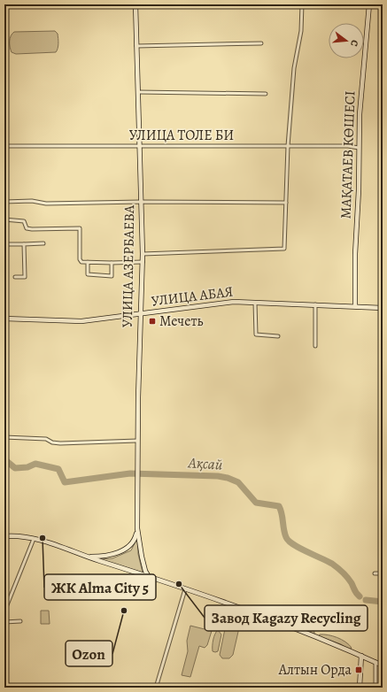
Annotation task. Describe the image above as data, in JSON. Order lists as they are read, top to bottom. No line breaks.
{"streets":{"main road":["МАҚАТАЕВ КӨШЕСІ","УЛИЦА АЗЕРБАЕВА","УЛИЦА АБАЯ"],"street":["УЛИЦА ТОЛЕ БИ"]},"crossings":[["УЛИЦА ТОЛЕ БИ","МАҚАТАЕВ КӨШЕСІ"],["УЛИЦА ТОЛЕ БИ","УЛИЦА АЗЕРБАЕВА"],["МАҚАТАЕВ КӨШЕСІ","УЛИЦА АБАЯ"],["УЛИЦА АЗЕРБАЕВА","УЛИЦА АБАЯ"]],"water":["Ақсай"],"places":{"transit":["Мечеть","Алтын Орда"],"other":["ЖК Alma City 5","Завод Kagazy Recycling","Ozon"]},"north":"right"}
